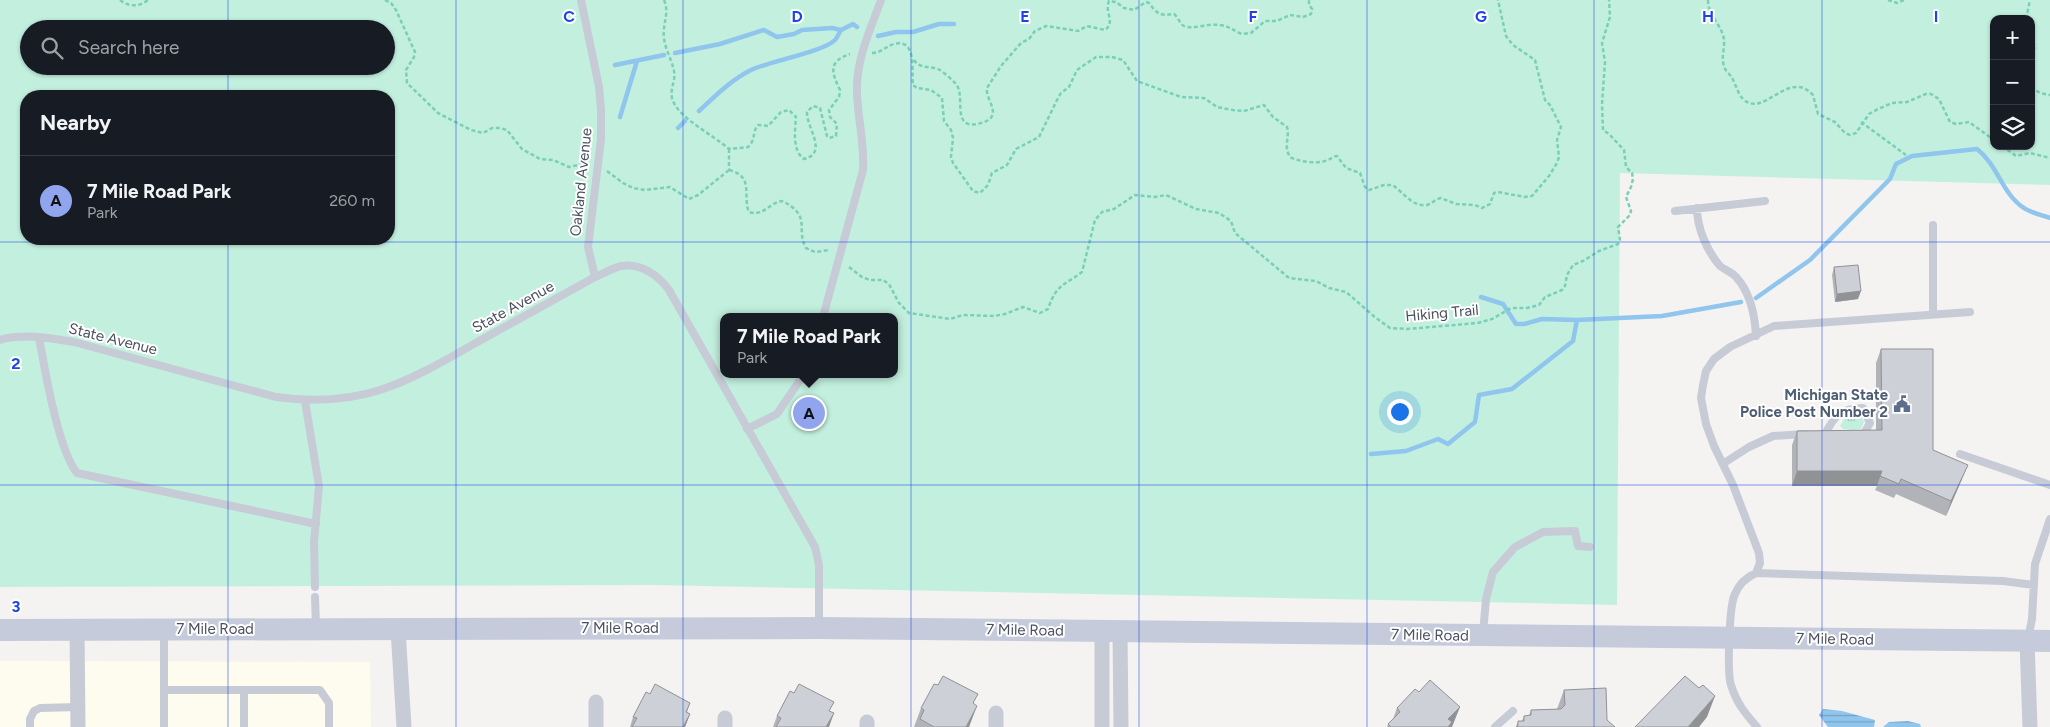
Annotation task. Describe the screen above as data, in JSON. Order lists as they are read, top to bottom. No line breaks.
{"streets":{"street":["7 Mile Road"],"lane":["Oakland Avenue","State Avenue"],"path":["Hiking Trail"]},"crossings":[["Oakland Avenue","State Avenue"],["State Avenue","7 Mile Road"]],"places":{"public building":["Michigan State Police Post Number 2"]},"page":{"map_buttons":["+","−"],"search":"Search here","heading":"Nearby","list":[{"mark":"A","name":"7 Mile Road Park","note":"Park","value":"260 m"}],"popup":["7 Mile Road Park","Park"],"pins":"A"},"grid":{"columns":["C","D","E","F","G","H","I"],"rows":["2","3"]}}
